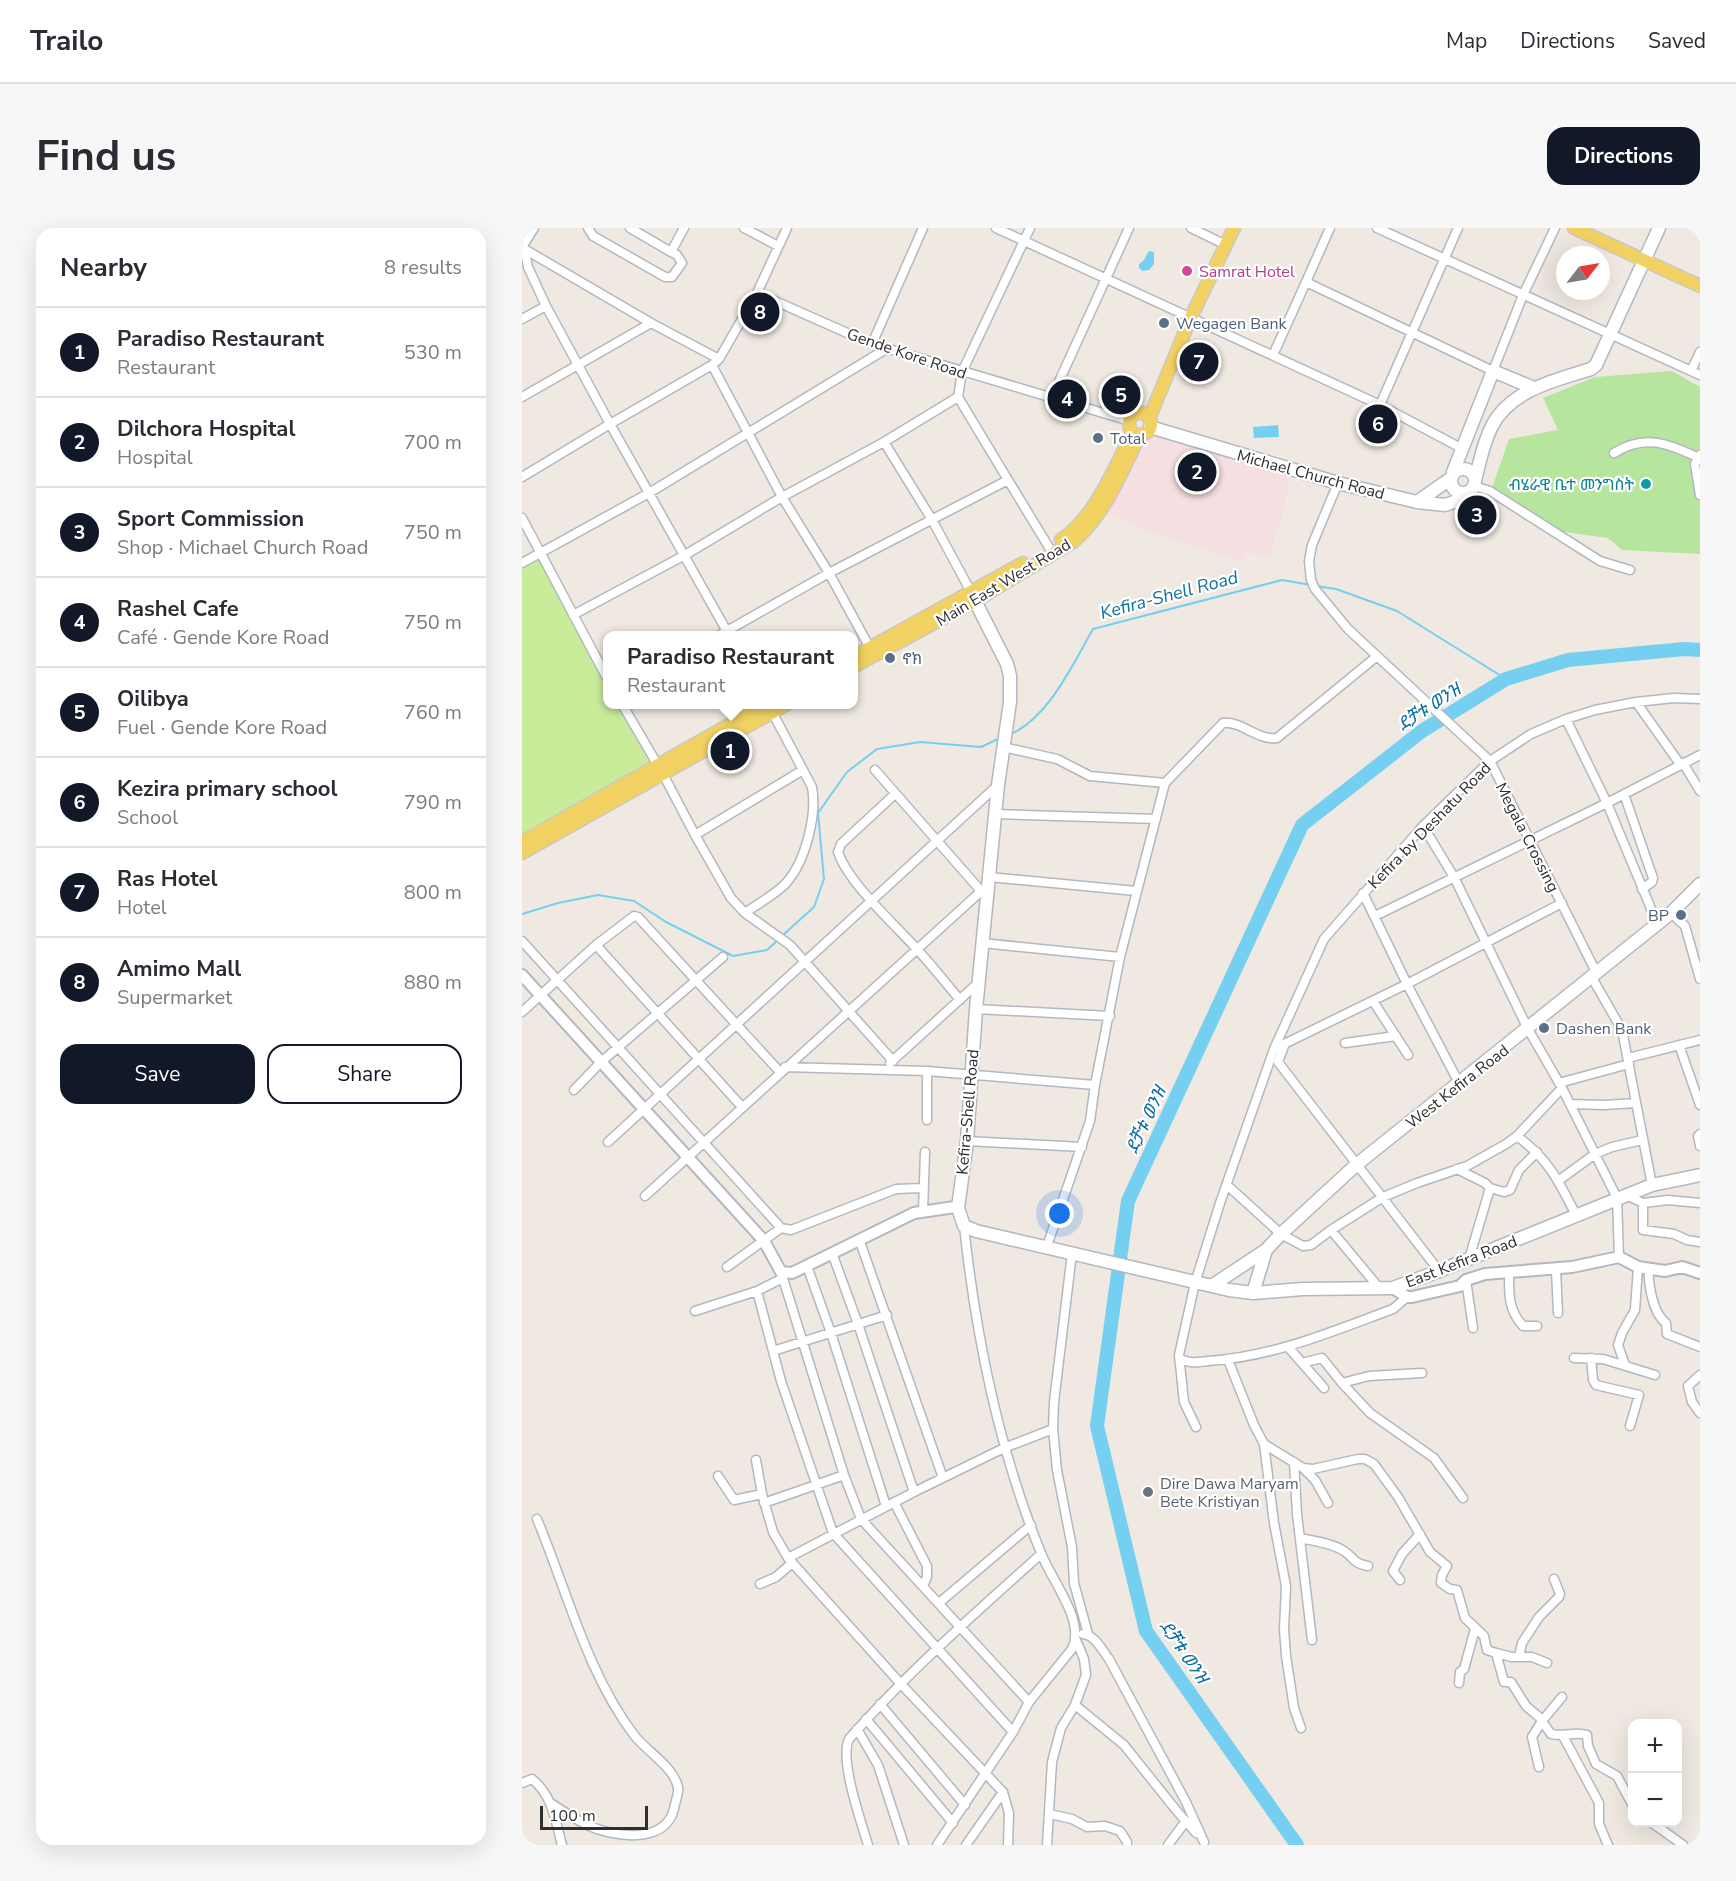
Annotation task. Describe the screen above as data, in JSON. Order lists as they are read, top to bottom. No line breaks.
{"streets":{"main road":["Michael Church Road","Main East West Road","West Kefira Road","Kefira-Shell Road","East Kefira Road"],"street":["Gende Kore Road","Kefira by Deshatu Road","Megala Crossing"]},"crossings":[["Gende Kore Road","Michael Church Road"],["Gende Kore Road","Main East West Road"],["Michael Church Road","Main East West Road"],["Michael Church Road","Megala Crossing"],["Main East West Road","Kefira-Shell Road"],["Kefira by Deshatu Road","Megala Crossing"],["Megala Crossing","West Kefira Road"],["Megala Crossing","East Kefira Road"],["West Kefira Road","East Kefira Road"]],"water":["Kefira-Shell Road","ደቻቱ ወንዝ"],"places":["Samrat Hotel","Wegagen Bank","Total","ብሄራዊ ቤተ መንግስት","ኖክ","BP","Dashen Bank","Dire Dawa Maryam Bete Kristiyan"],"scale_bar":"100 m","north":"top right","page":{"header":"Trailo","nav":["Map","Directions","Saved"],"buttons":["Directions",["Save","Share"]],"title":"Find us","heading":["Nearby","8 results"],"pins":["8","7","5","4","6","2","3","1"],"list":[{"mark":"1","name":"Paradiso Restaurant","note":"Restaurant","value":"530 m"},{"mark":"2","name":"Dilchora Hospital","note":"Hospital","value":"700 m"},{"mark":"3","name":"Sport Commission","note":"Shop · Michael Church Road","value":"750 m"},{"mark":"4","name":"Rashel Cafe","note":"Café · Gende Kore Road","value":"750 m"},{"mark":"5","name":"Oilibya","note":"Fuel · Gende Kore Road","value":"760 m"},{"mark":"6","name":"Kezira primary school","note":"School","value":"790 m"},{"mark":"7","name":"Ras Hotel","note":"Hotel","value":"800 m"},{"mark":"8","name":"Amimo Mall","note":"Supermarket","value":"880 m"}],"popup":["Paradiso Restaurant","Restaurant"],"map_buttons":["+","−"],"scale":"100 m"}}
